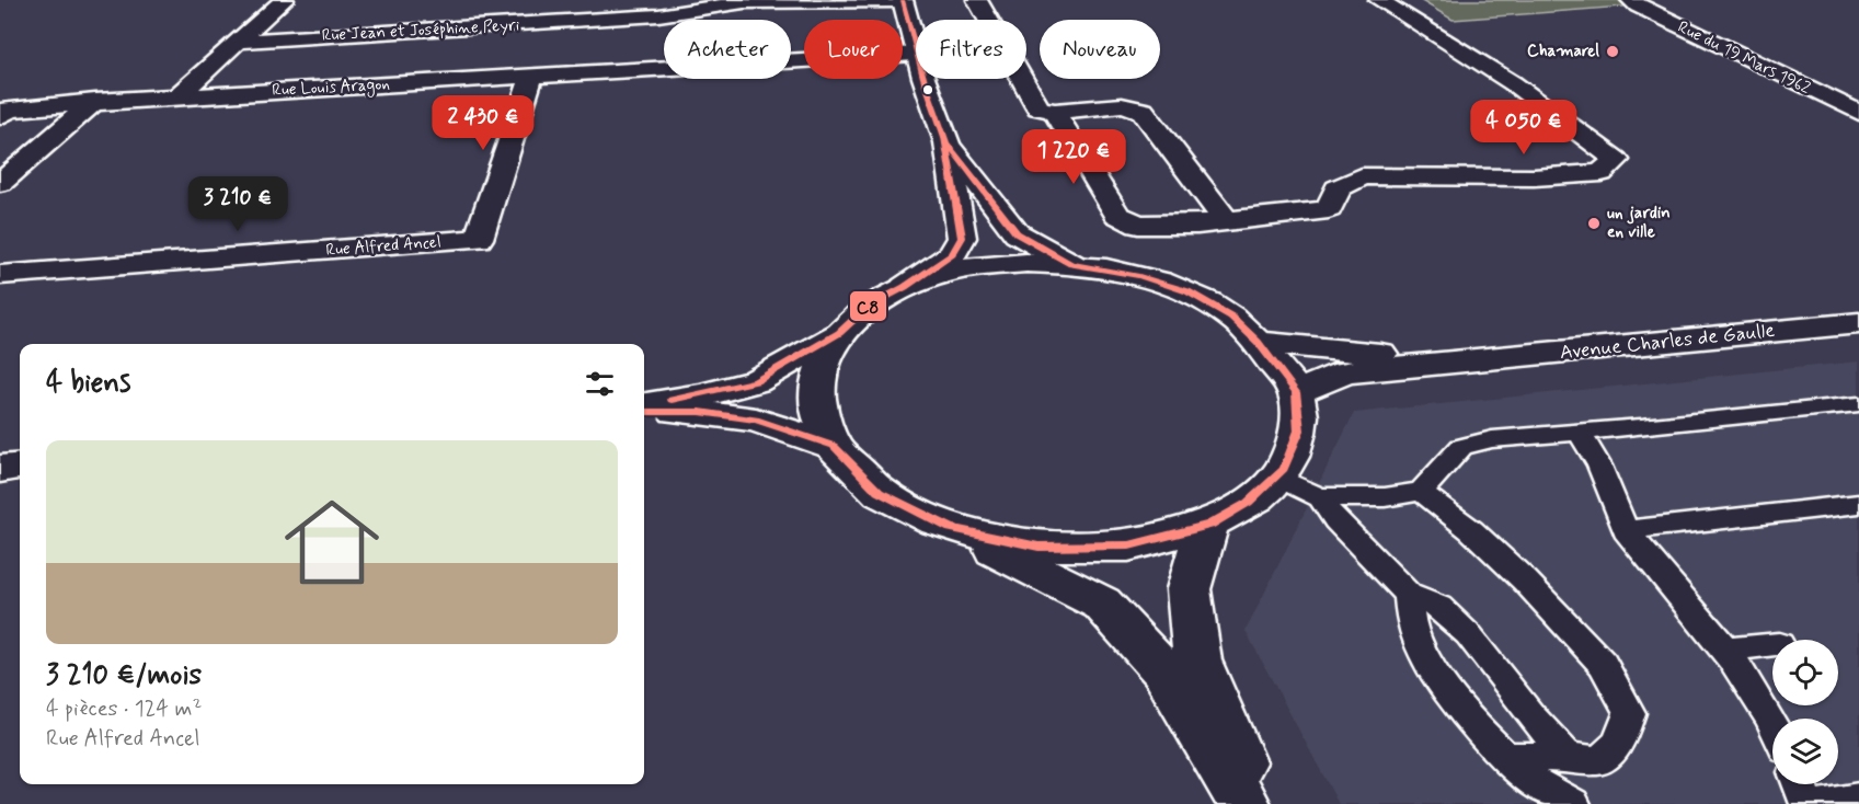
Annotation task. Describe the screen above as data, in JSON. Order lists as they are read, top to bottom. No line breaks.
{"streets":{"street":["Rue Jean et Joséphine Peyri","Rue du 19 Mars 1962","Rue Louis Aragon","Rue Alfred Ancel","Avenue Charles de Gaulle"]},"crossings":[["Rue Louis Aragon","Rue Alfred Ancel"]],"places":["Chamarel","un jardin en ville"],"lines":["transit line C8"],"page":{"chip":["Acheter","Louer","Filtres","Nouveau"],"price":["2 430 €","4 050 €","1 220 €","3 210 €"],"heading":"4 biens","list":[{"name":"3 210 €/mois","note":"4 pièces · 124 m² · Rue Alfred Ancel"}]}}
